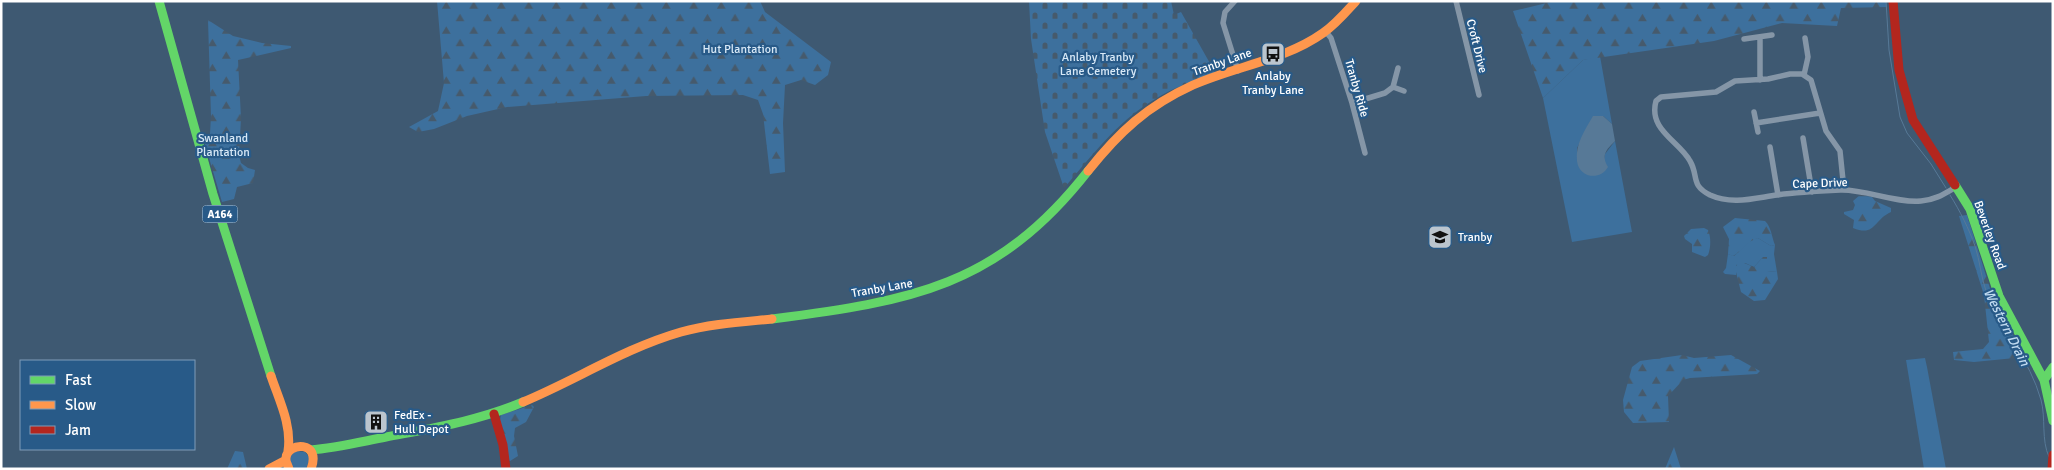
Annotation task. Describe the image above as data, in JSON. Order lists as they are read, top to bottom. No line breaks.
{"streets":{"main road":["Tranby Lane","A164","Beverley Road"],"street":["Croft Drive","Tranby Ride","Cape Drive"]},"crossings":[["Tranby Lane","Tranby Ride"],["Tranby Lane","A164"],["Cape Drive","Beverley Road"]],"water":["Western Drain"],"parks":["Hut Plantation","Anlaby Tranby Lane Cemetery","Swanland Plantation"],"places":{"bus stop":["Anlaby Tranby Lane"],"school or university":["Tranby"],"building":["FedEx - Hull Depot"]},"legend":["Fast","Slow","Jam"]}
